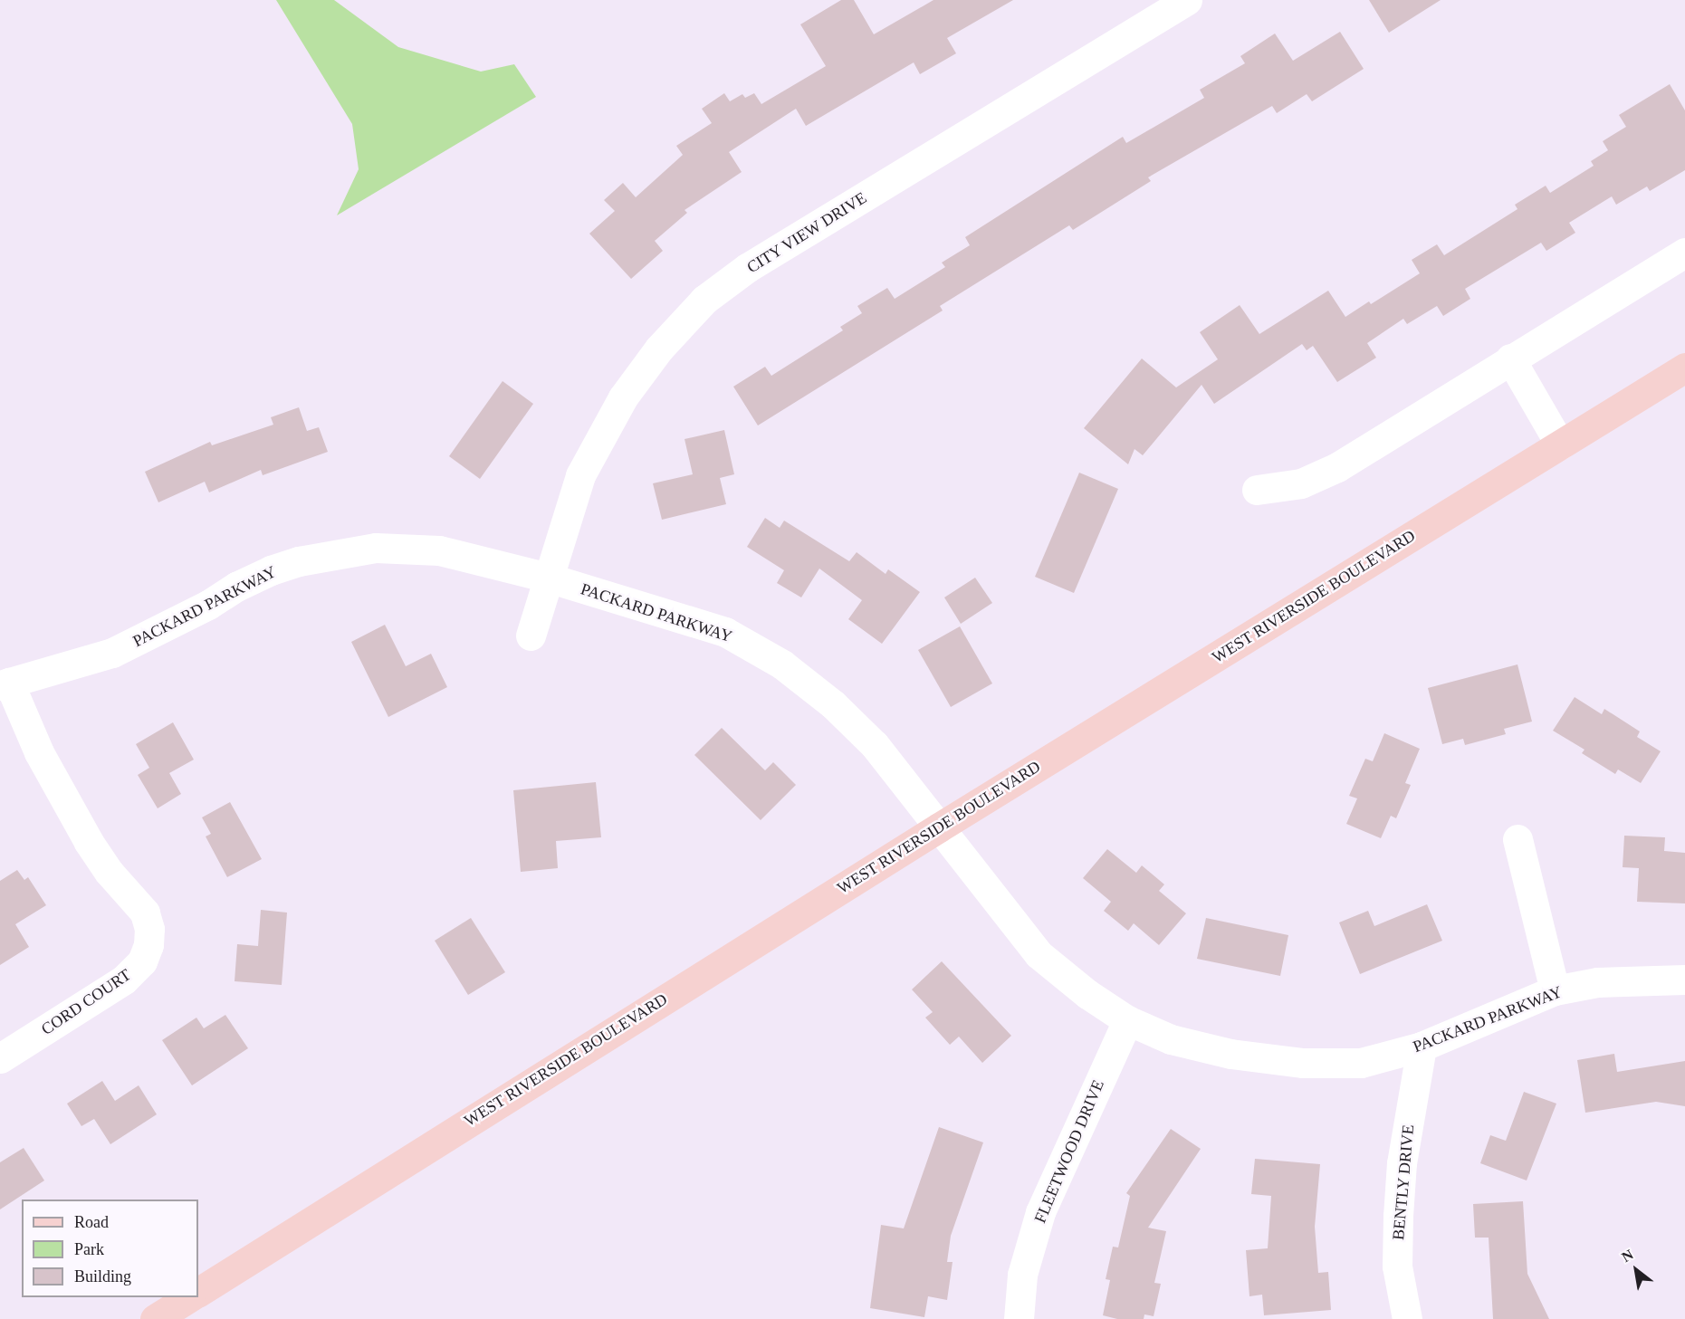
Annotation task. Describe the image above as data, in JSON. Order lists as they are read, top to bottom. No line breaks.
{"streets":{"main road":["WEST RIVERSIDE BOULEVARD"],"street":["CITY VIEW DRIVE","PACKARD PARKWAY","CORD COURT","FLEETWOOD DRIVE","BENTLY DRIVE"]},"crossings":[["CITY VIEW DRIVE","PACKARD PARKWAY"],["WEST RIVERSIDE BOULEVARD","PACKARD PARKWAY"],["PACKARD PARKWAY","CORD COURT"],["PACKARD PARKWAY","FLEETWOOD DRIVE"],["PACKARD PARKWAY","BENTLY DRIVE"]],"legend":["Road","Park","Building"],"north":"top left"}
